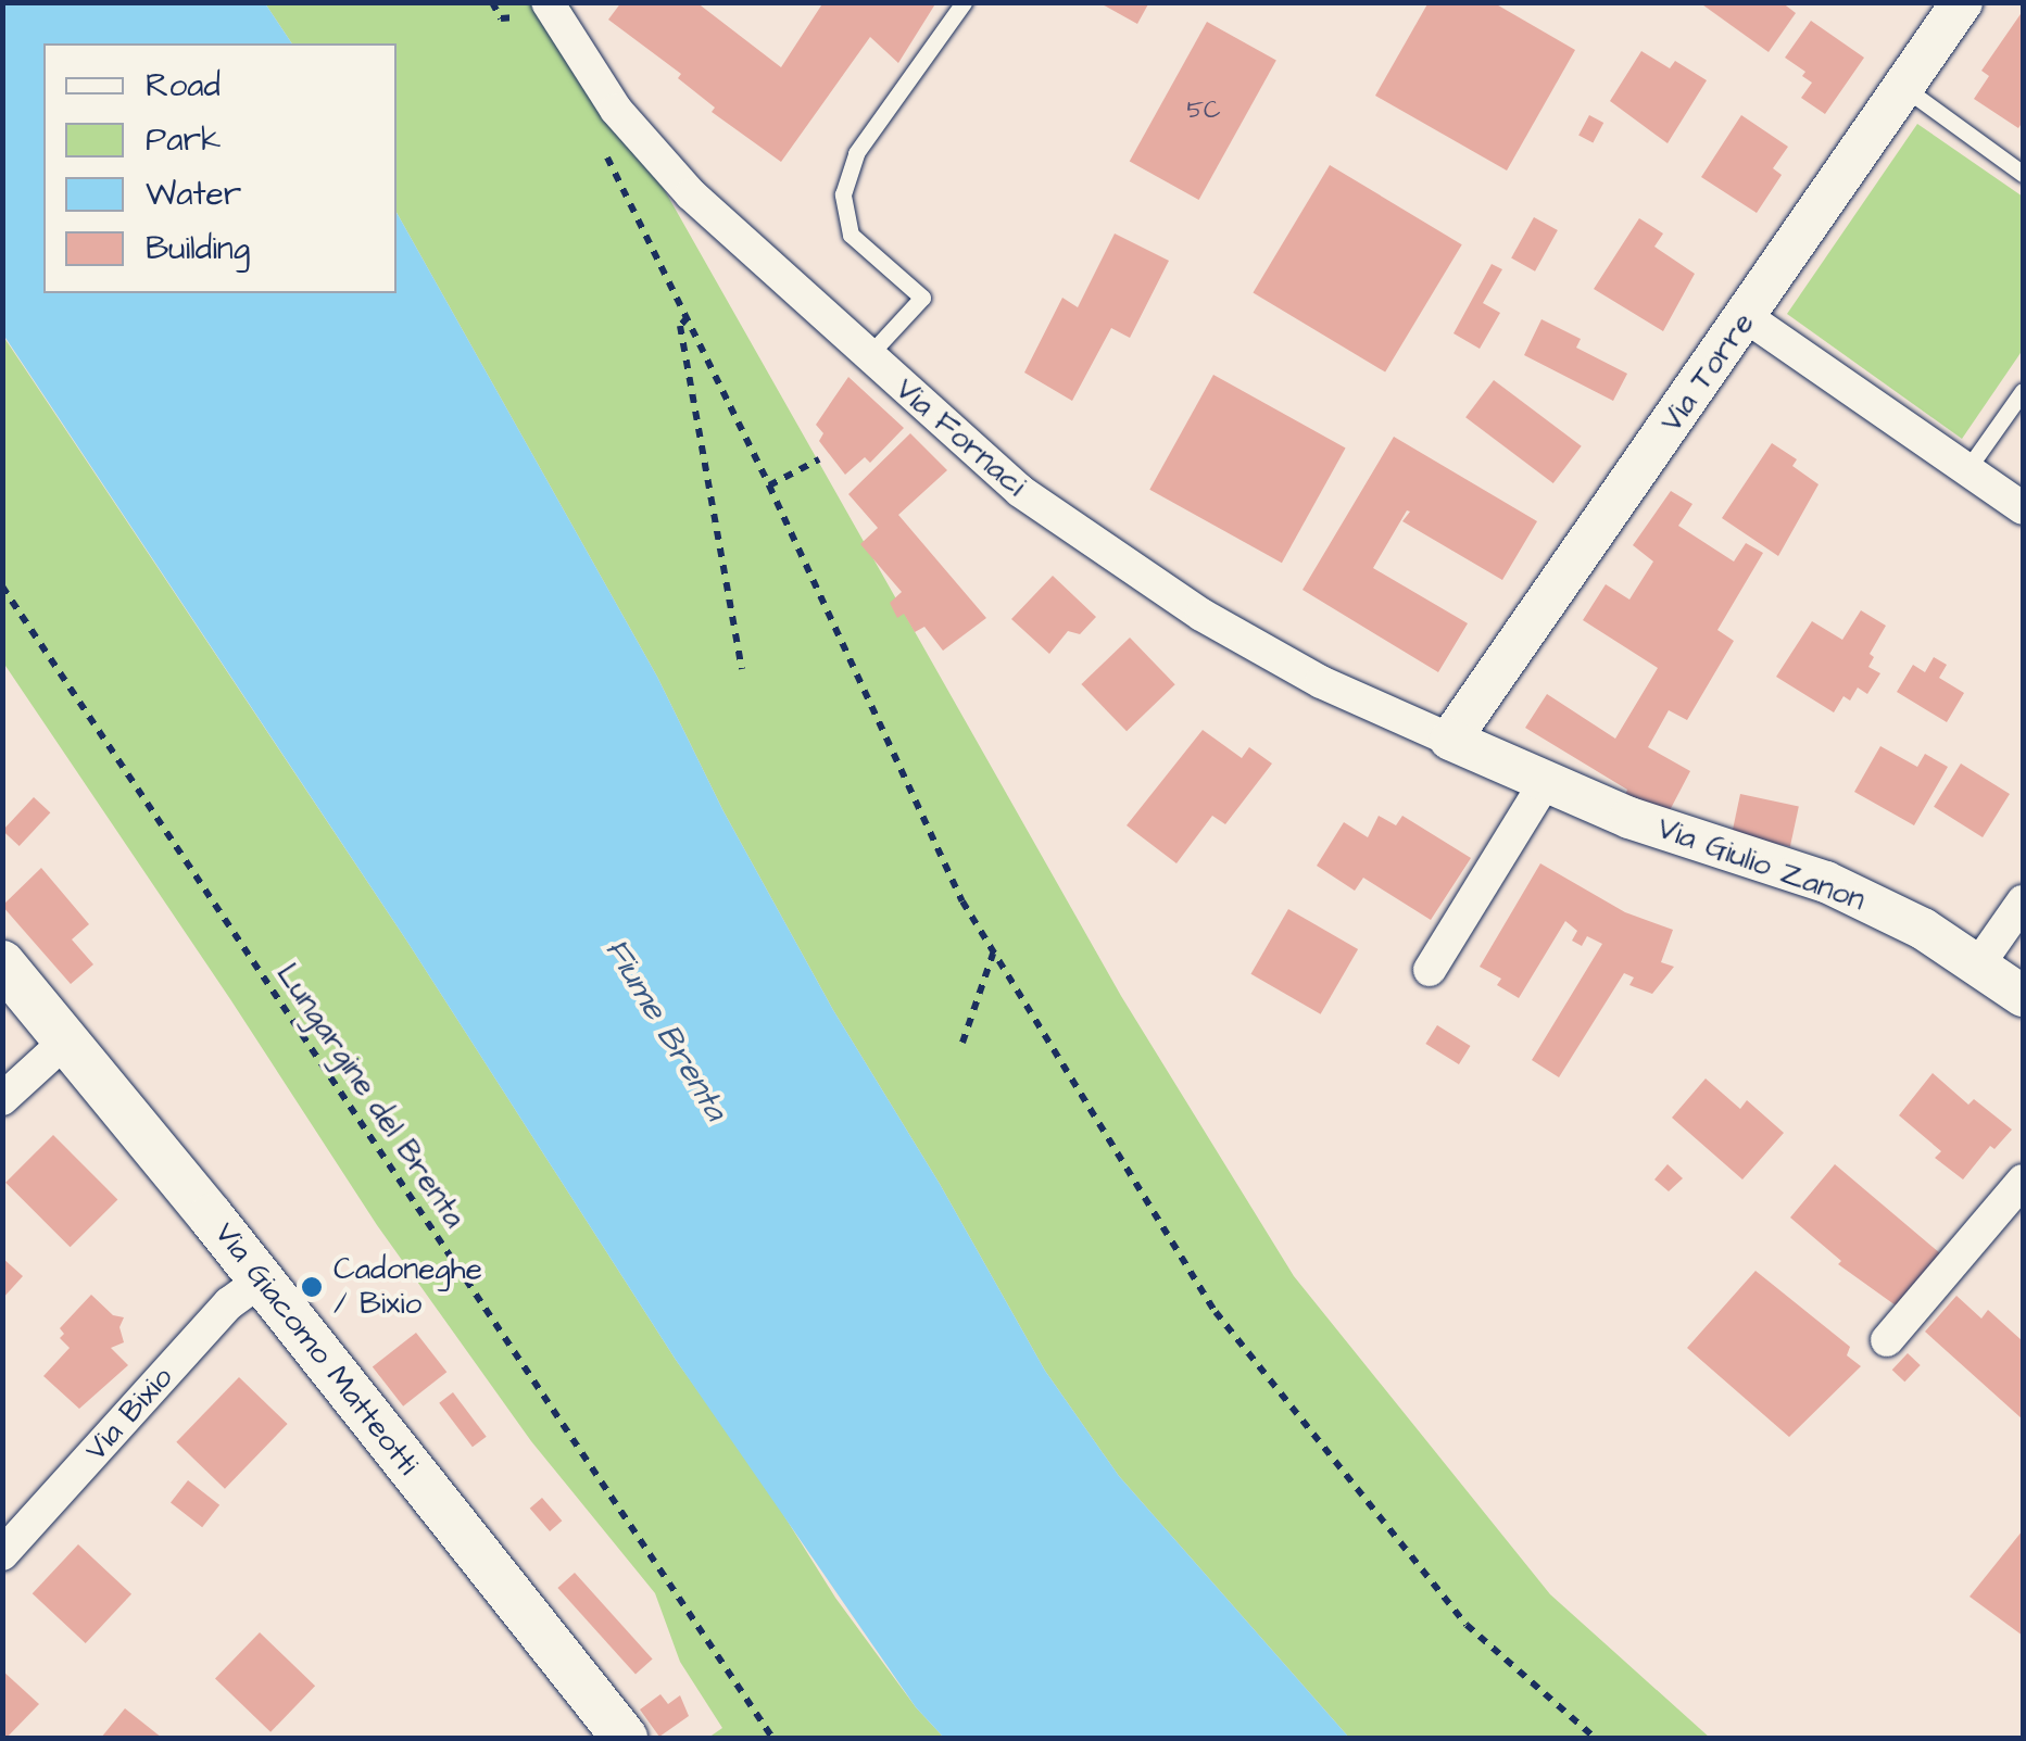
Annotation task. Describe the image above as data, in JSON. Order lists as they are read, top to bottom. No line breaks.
{"streets":{"main road":["Via Giacomo Matteotti"],"street":["Via Torre","Via Fornaci","Via Giulio Zanon","Via Bixio"],"path":["Lungargine del Brenta"]},"crossings":[["Via Torre","Via Fornaci"],["Via Torre","Via Giulio Zanon"],["Via Fornaci","Via Giulio Zanon"],["Via Giacomo Matteotti","Via Bixio"]],"water":["Fiume Brenta"],"places":["Cadoneghe / Bixio"],"house_numbers":["5C"],"legend":["Road","Park","Water","Building"]}
